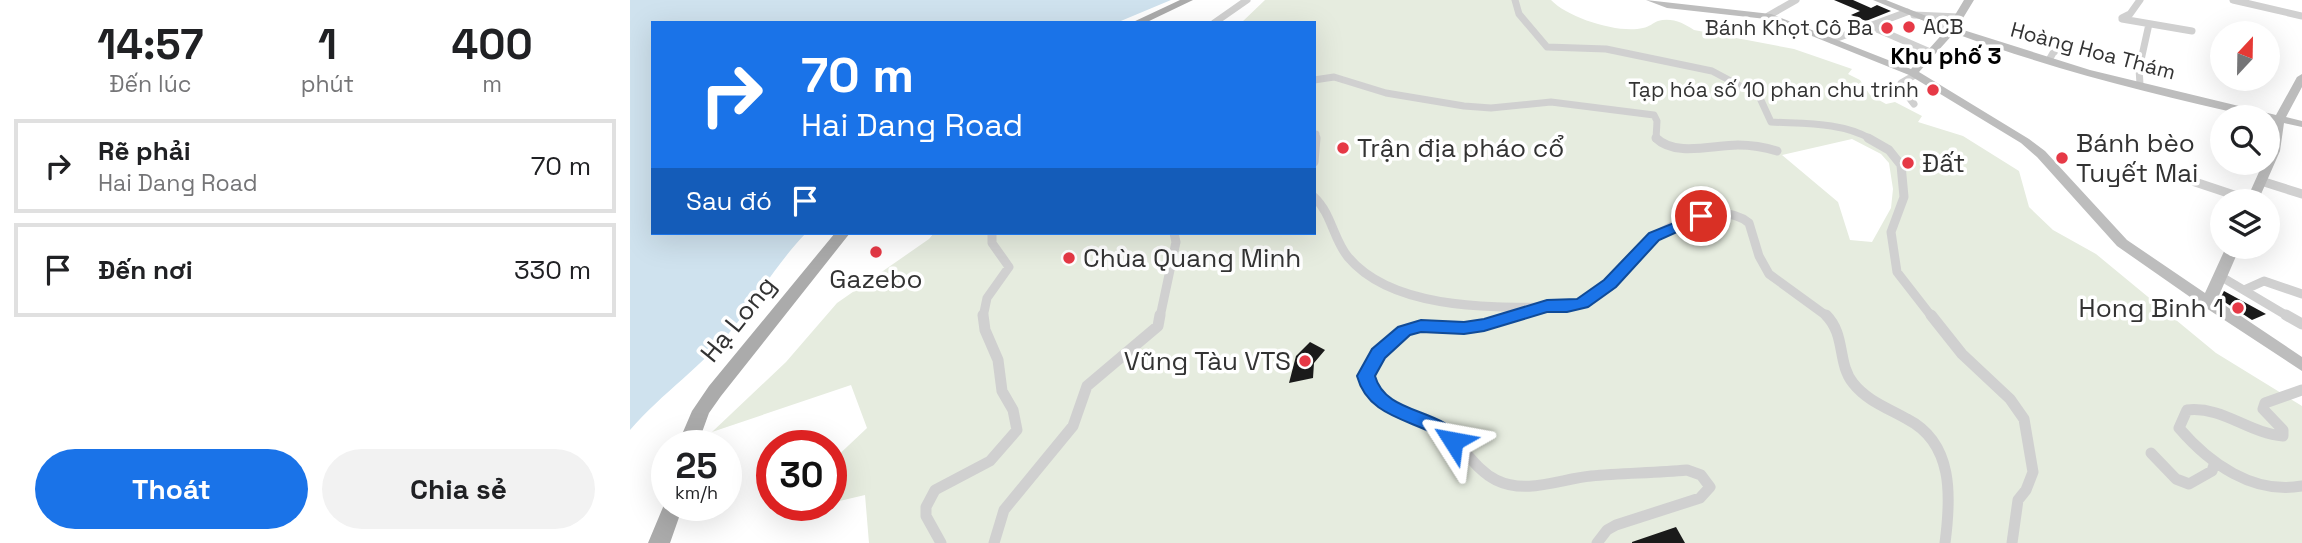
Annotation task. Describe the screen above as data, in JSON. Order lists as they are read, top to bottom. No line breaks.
{"streets":{"main road":["Hoàng Hoa Thám","Hạ Long"]},"districts":["Khu phố 3"],"places":["ACB","Bánh Khọt Cô Ba","Tạp hóa số 10 phan chu trinh","Trận địa pháo cổ","Bánh bèo Tuyết Mai","Đất","Gazebo","Chùa Quang Minh","Hong Binh 1","Vũng Tàu VTS"],"north":"top","page":{"eta":["14:57","Đến lúc","1","phút","400","m"],"turn":["70 m","Hai Dang Road"],"list":[{"name":"Rẽ phải","note":"Hai Dang Road","value":"70 m"},{"name":"Đến nơi","value":"330 m"}],"then":"Sau đó","speed":"25 km/h","limit":"30","buttons":["Thoát","Chia sẻ"]}}
